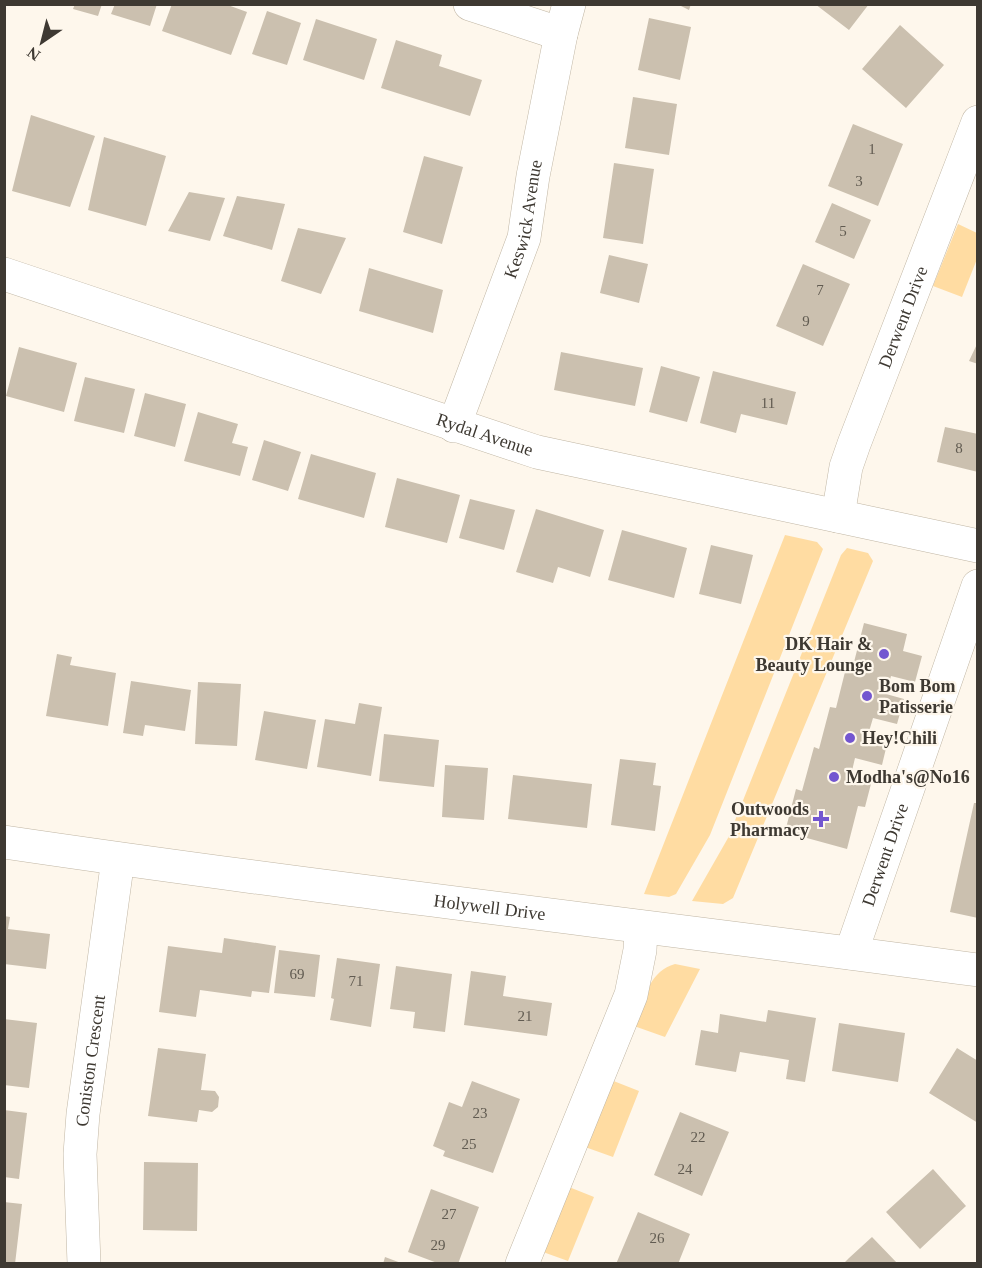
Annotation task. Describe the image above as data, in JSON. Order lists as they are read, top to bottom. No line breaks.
{"streets":{"street":["Keswick Avenue","Derwent Drive","Rydal Avenue","Holywell Drive","Coniston Crescent"]},"crossings":[["Keswick Avenue","Rydal Avenue"],["Derwent Drive","Rydal Avenue"],["Derwent Drive","Holywell Drive"],["Holywell Drive","Coniston Crescent"]],"places":{"other":["DK Hair & Beauty Lounge","Bom Bom Patisserie","Hey!Chili","Modha's@No16"],"health":["Outwoods Pharmacy"]},"house_numbers":["1","3","5","7","9","11","8","69","71","21","23","22","25","24","27","26","29"],"north":"bottom left"}
